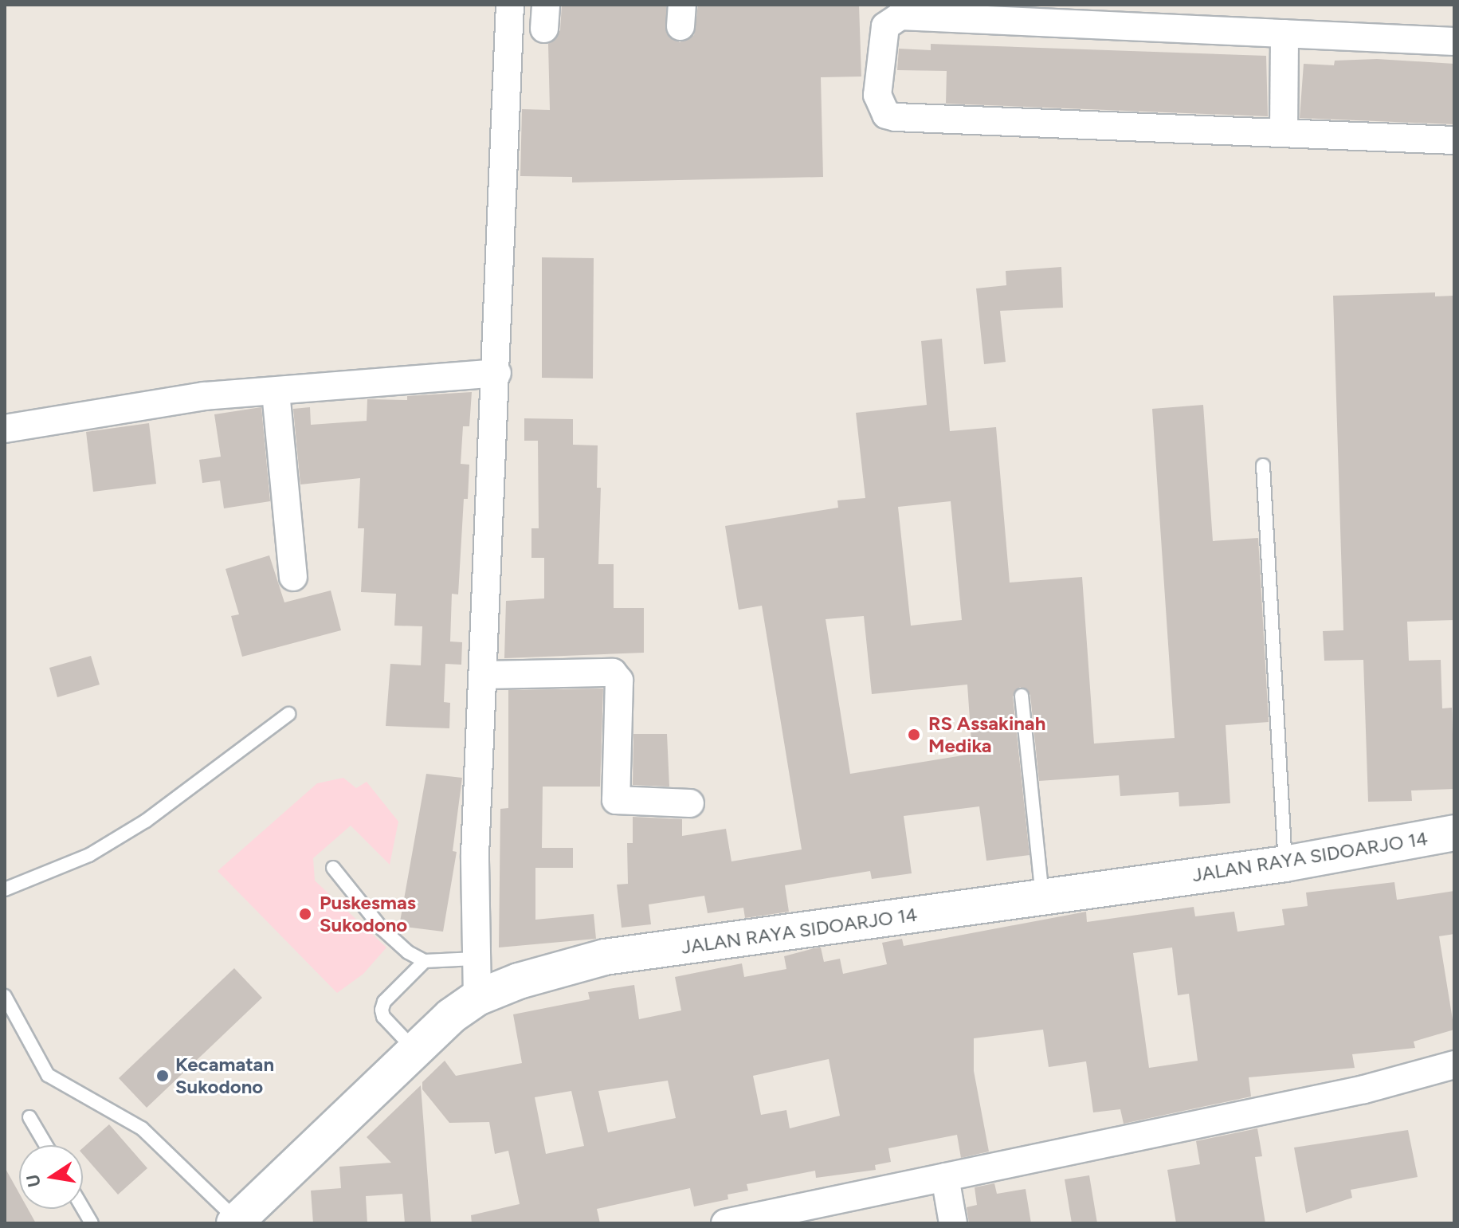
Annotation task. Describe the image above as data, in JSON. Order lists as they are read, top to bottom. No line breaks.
{"streets":{"main road":["JALAN RAYA SIDOARJO 14"]},"places":["RS Assakinah Medika","Puskesmas Sukodono","Kecamatan Sukodono"],"north":"left"}
